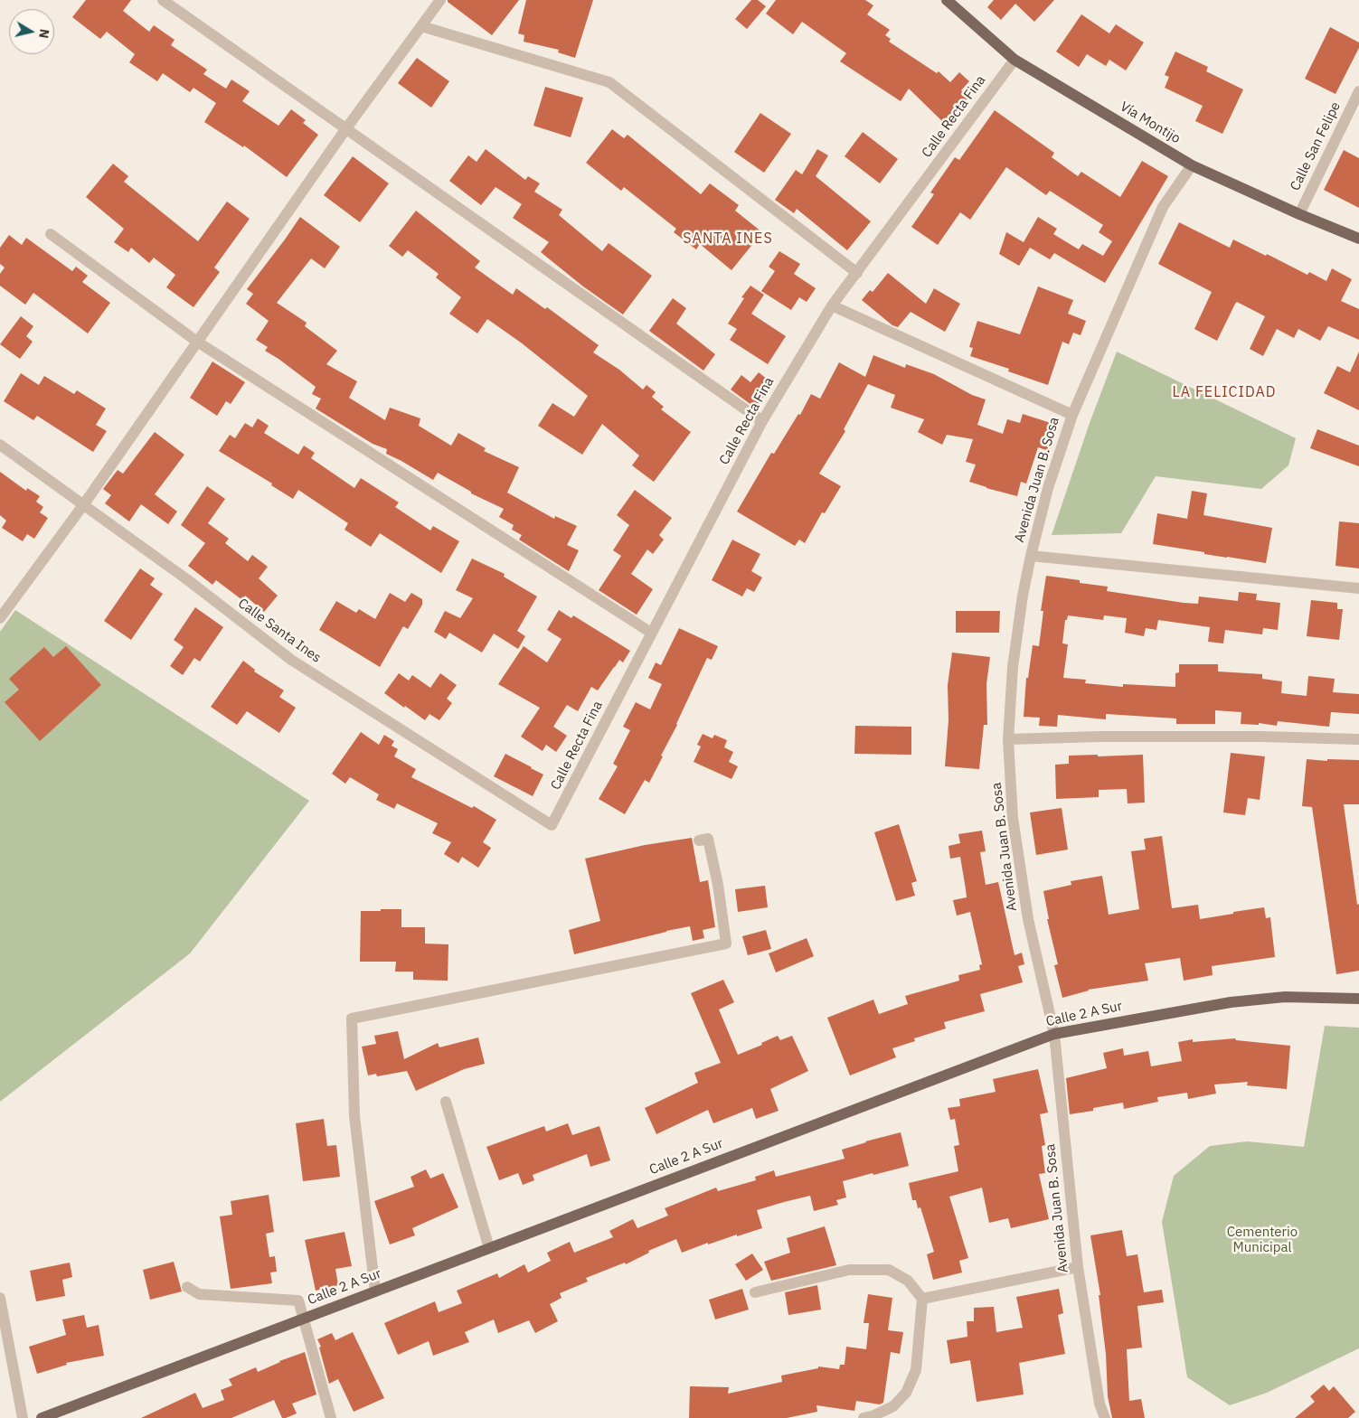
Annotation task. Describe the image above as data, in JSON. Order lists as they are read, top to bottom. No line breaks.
{"streets":{"main road":["Vía Montijo","Calle 2 A Sur"],"street":["Calle Recta Fina","Calle San Felipe","Avenida Juan B. Sosa","Calle Santa Ines"]},"crossings":[["Calle Recta Fina","Vía Montijo"],["Calle Recta Fina","Calle Santa Ines"],["Vía Montijo","Calle San Felipe"],["Vía Montijo","Avenida Juan B. Sosa"],["Avenida Juan B. Sosa","Calle 2 A Sur"]],"districts":["SANTA INES","LA FELICIDAD"],"parks":["Cementerio Municipal"],"north":"right"}
